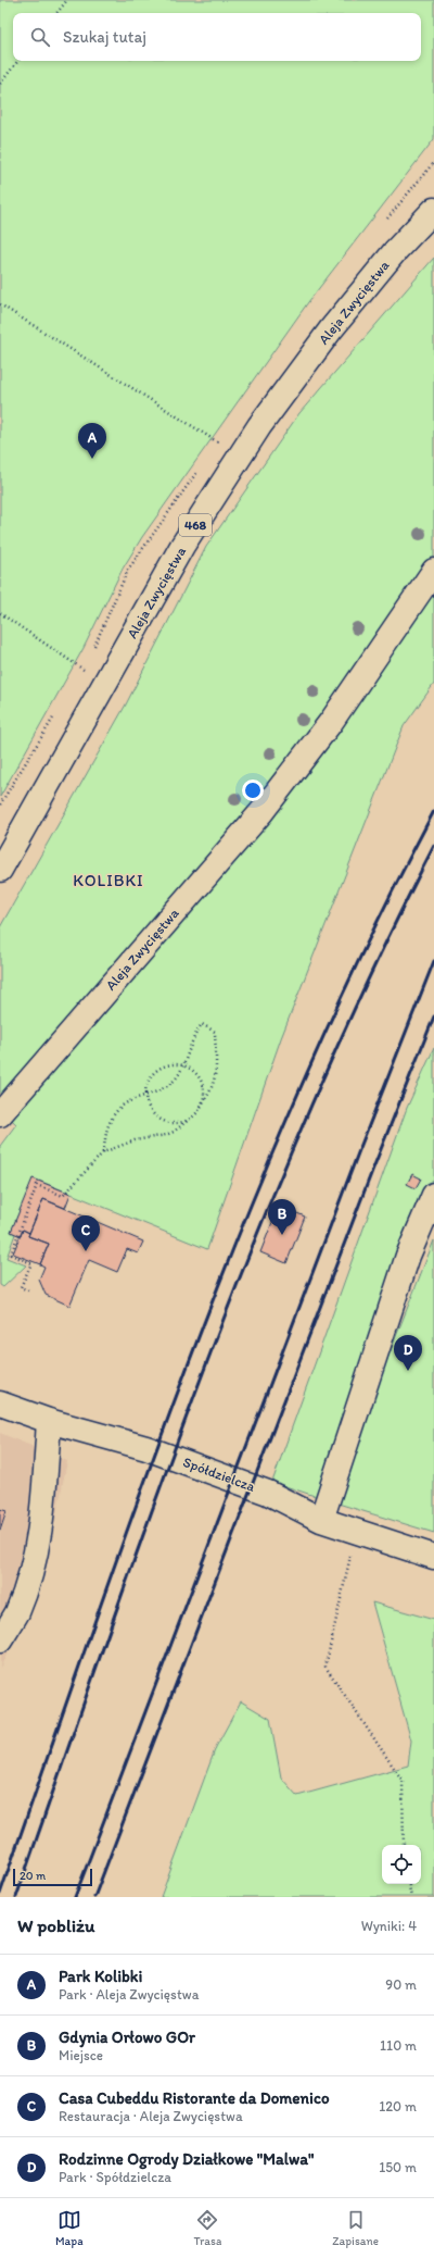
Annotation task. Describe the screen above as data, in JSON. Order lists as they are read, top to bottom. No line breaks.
{"streets":{"main road":["Aleja Zwycięstwa","468","Spółdzielcza"]},"districts":["KOLIBKI"],"scale_bar":"20 m","page":{"search":"Szukaj tutaj","pins":["A","B","C","D"],"scale":"20 m","heading":["W pobliżu","Wyniki: 4"],"list":[{"mark":"A","name":"Park Kolibki","note":"Park · Aleja Zwycięstwa","value":"90 m"},{"mark":"B","name":"Gdynia Orłowo GOr","note":"Miejsce","value":"110 m"},{"mark":"C","name":"Casa Cubeddu Ristorante da Domenico","note":"Restauracja · Aleja Zwycięstwa","value":"120 m"},{"mark":"D","name":"Rodzinne Ogrody Działkowe \"Malwa\"","note":"Park · Spółdzielcza","value":"150 m"}],"nav":["Mapa","Trasa","Zapisane"]}}
